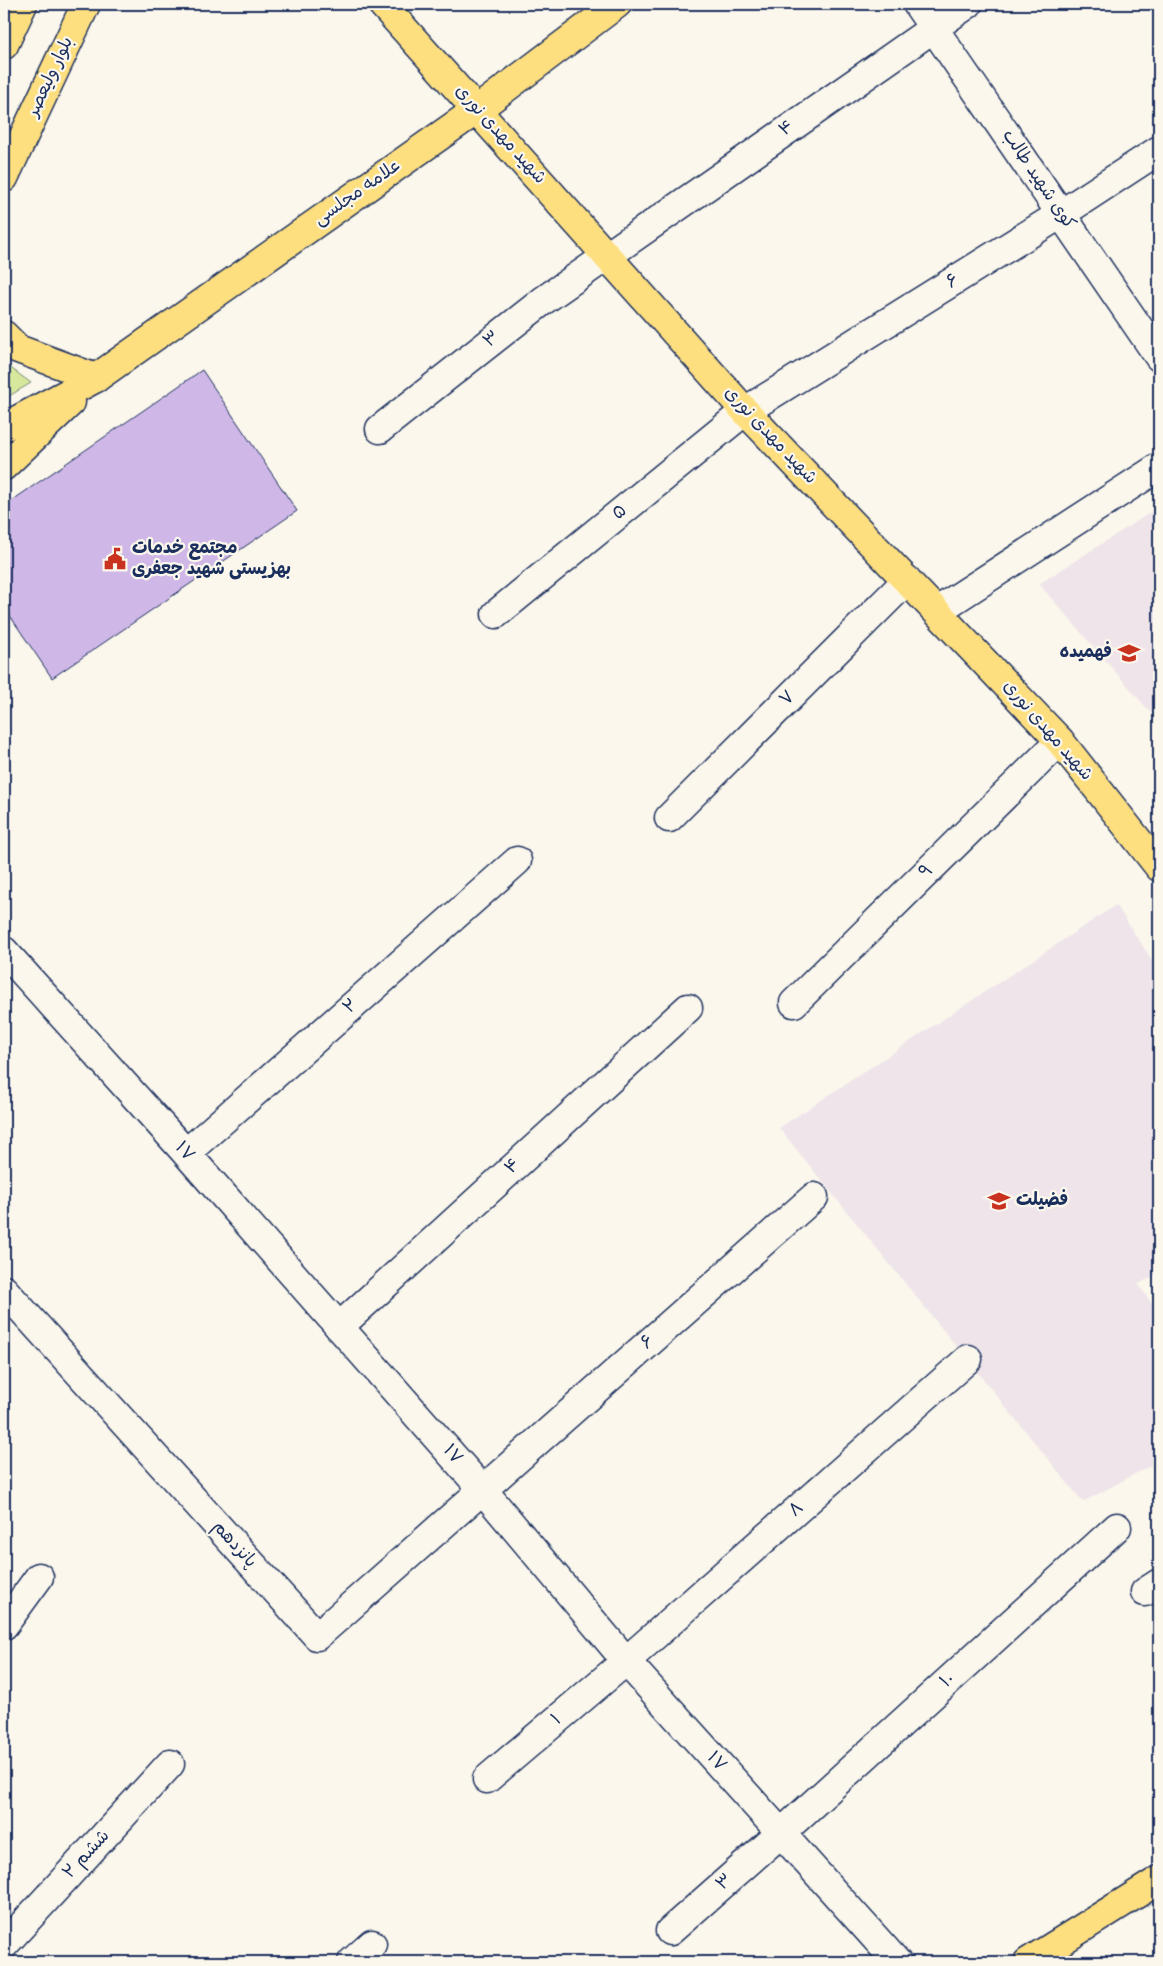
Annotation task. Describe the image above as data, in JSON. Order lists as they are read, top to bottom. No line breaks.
{"streets":{"main road":["بلوار ولیعصر","شهید مهدی نوری","علامه مجلسی"],"street":["۴","کوی شهید طالب","۶","۳","۵","۷","۹","۲","۱۷","۸","پانزدهم","۱۰","۱","ششم ۲"]},"crossings":[["۴","شهید مهدی نوری"],["۴","کوی شهید طالب"],["۴","۳"],["۴","۱۷"],["شهید مهدی نوری","علامه مجلسی"],["شهید مهدی نوری","۶"],["شهید مهدی نوری","۳"],["شهید مهدی نوری","۵"],["شهید مهدی نوری","۷"],["شهید مهدی نوری","۹"],["کوی شهید طالب","۶"],["۶","۵"],["۶","۱۷"],["۶","پانزدهم"],["۳","۱۷"],["۳","۱۰"],["۲","۱۷"],["۱۷","۸"],["۱۷","پانزدهم"],["۱۷","۱۰"],["۱۷","۱"],["۸","۱"]],"places":{"public building":["مجتمع خدمات بهزیستی شهید جعفری"],"school or university":["فهمیده","فضیلت"]}}
